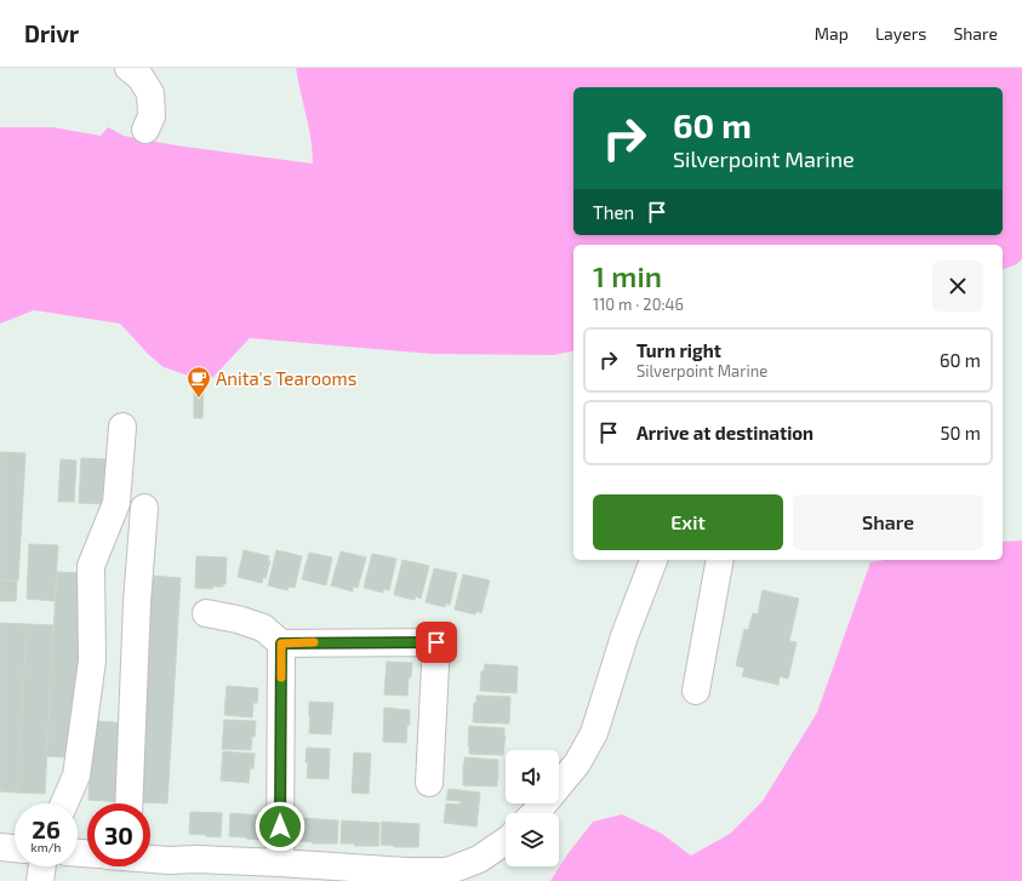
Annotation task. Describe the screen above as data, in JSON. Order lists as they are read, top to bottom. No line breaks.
{"places":{"cafe":["Anita's Tearooms"]},"page":{"header":"Drivr","nav":["Map","Layers","Share"],"turn":["60 m","Silverpoint Marine"],"then":"Then","heading":["1 min","110 m · 20:46"],"list":[{"name":"Turn right","note":"Silverpoint Marine","value":"60 m"},{"name":"Arrive at destination","value":"50 m"}],"buttons":["Exit","Share"],"speed":"26 km/h","limit":"30"}}
